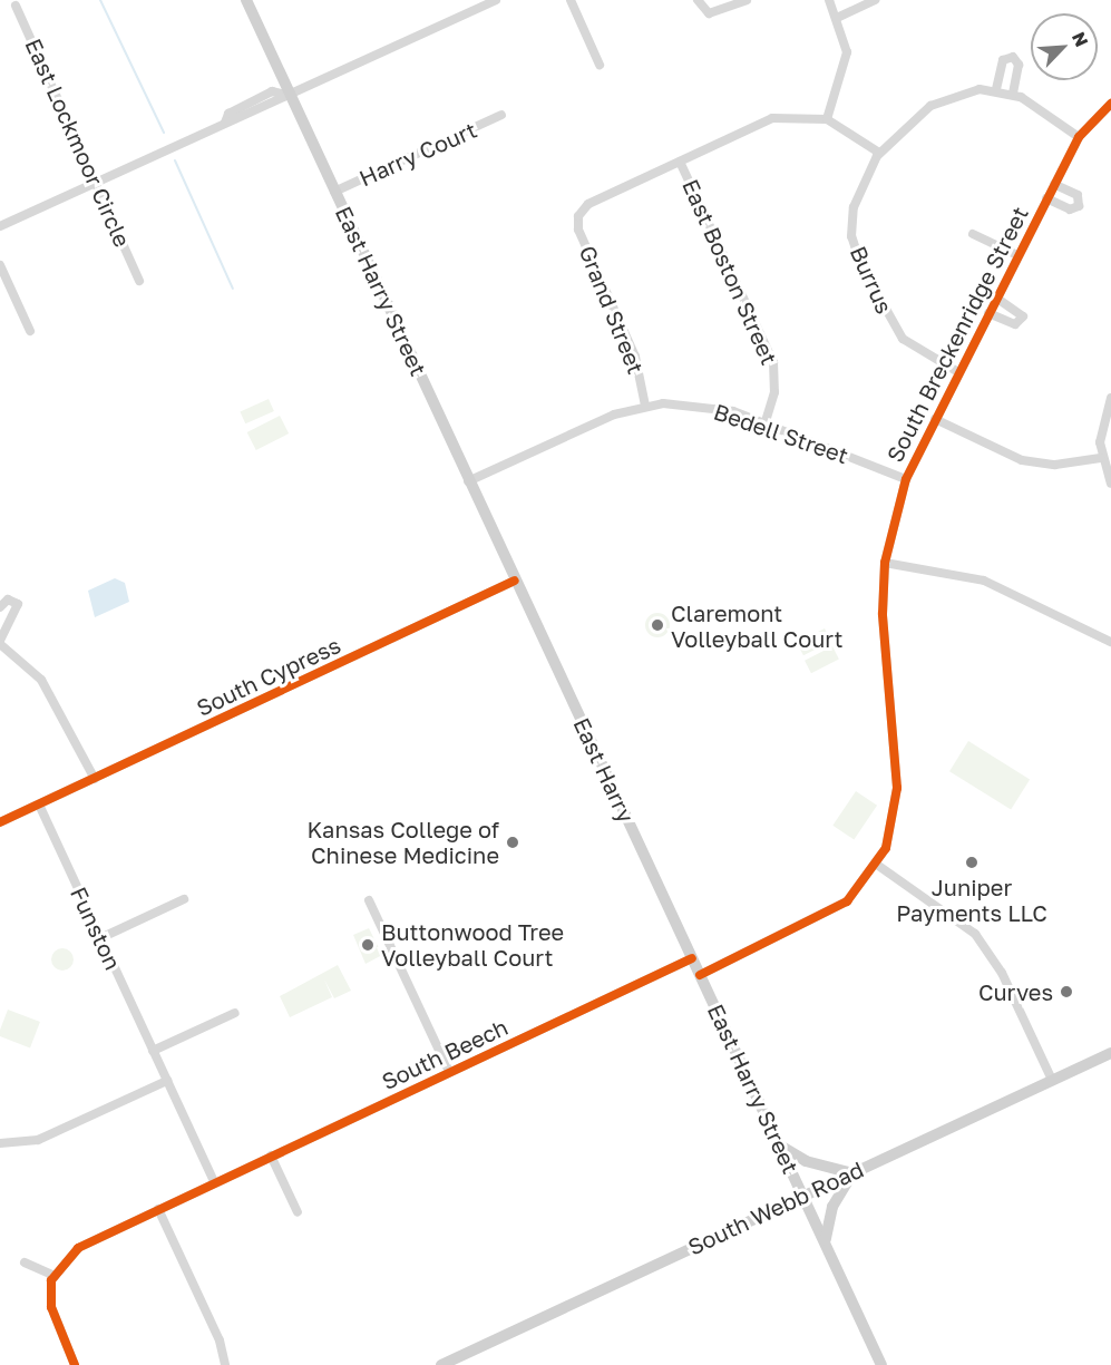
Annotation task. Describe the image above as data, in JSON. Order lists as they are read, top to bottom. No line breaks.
{"streets":{"main road":["East Harry Street","East Harry","South Webb Road"],"street":["East Lockmoor Circle","Harry Court","East Boston Street","Burrus","Grand Street","South Breckenridge Street","Bedell Street","South Cypress","Funston","South Beech"]},"crossings":[["Harry Court","East Harry Street"],["East Boston Street","Grand Street"],["East Boston Street","Bedell Street"],["Burrus","South Breckenridge Street"],["East Harry Street","South Breckenridge Street"],["East Harry Street","Bedell Street"],["East Harry Street","South Cypress"],["East Harry Street","East Harry"],["East Harry Street","South Beech"],["East Harry Street","South Webb Road"],["Grand Street","Bedell Street"],["South Breckenridge Street","Bedell Street"],["South Cypress","East Harry"],["South Cypress","Funston"],["East Harry","South Beech"]],"places":["Claremont Volleyball Court","Kansas College of Chinese Medicine","Juniper Payments LLC","Buttonwood Tree Volleyball Court","Curves"],"north":"top right"}
